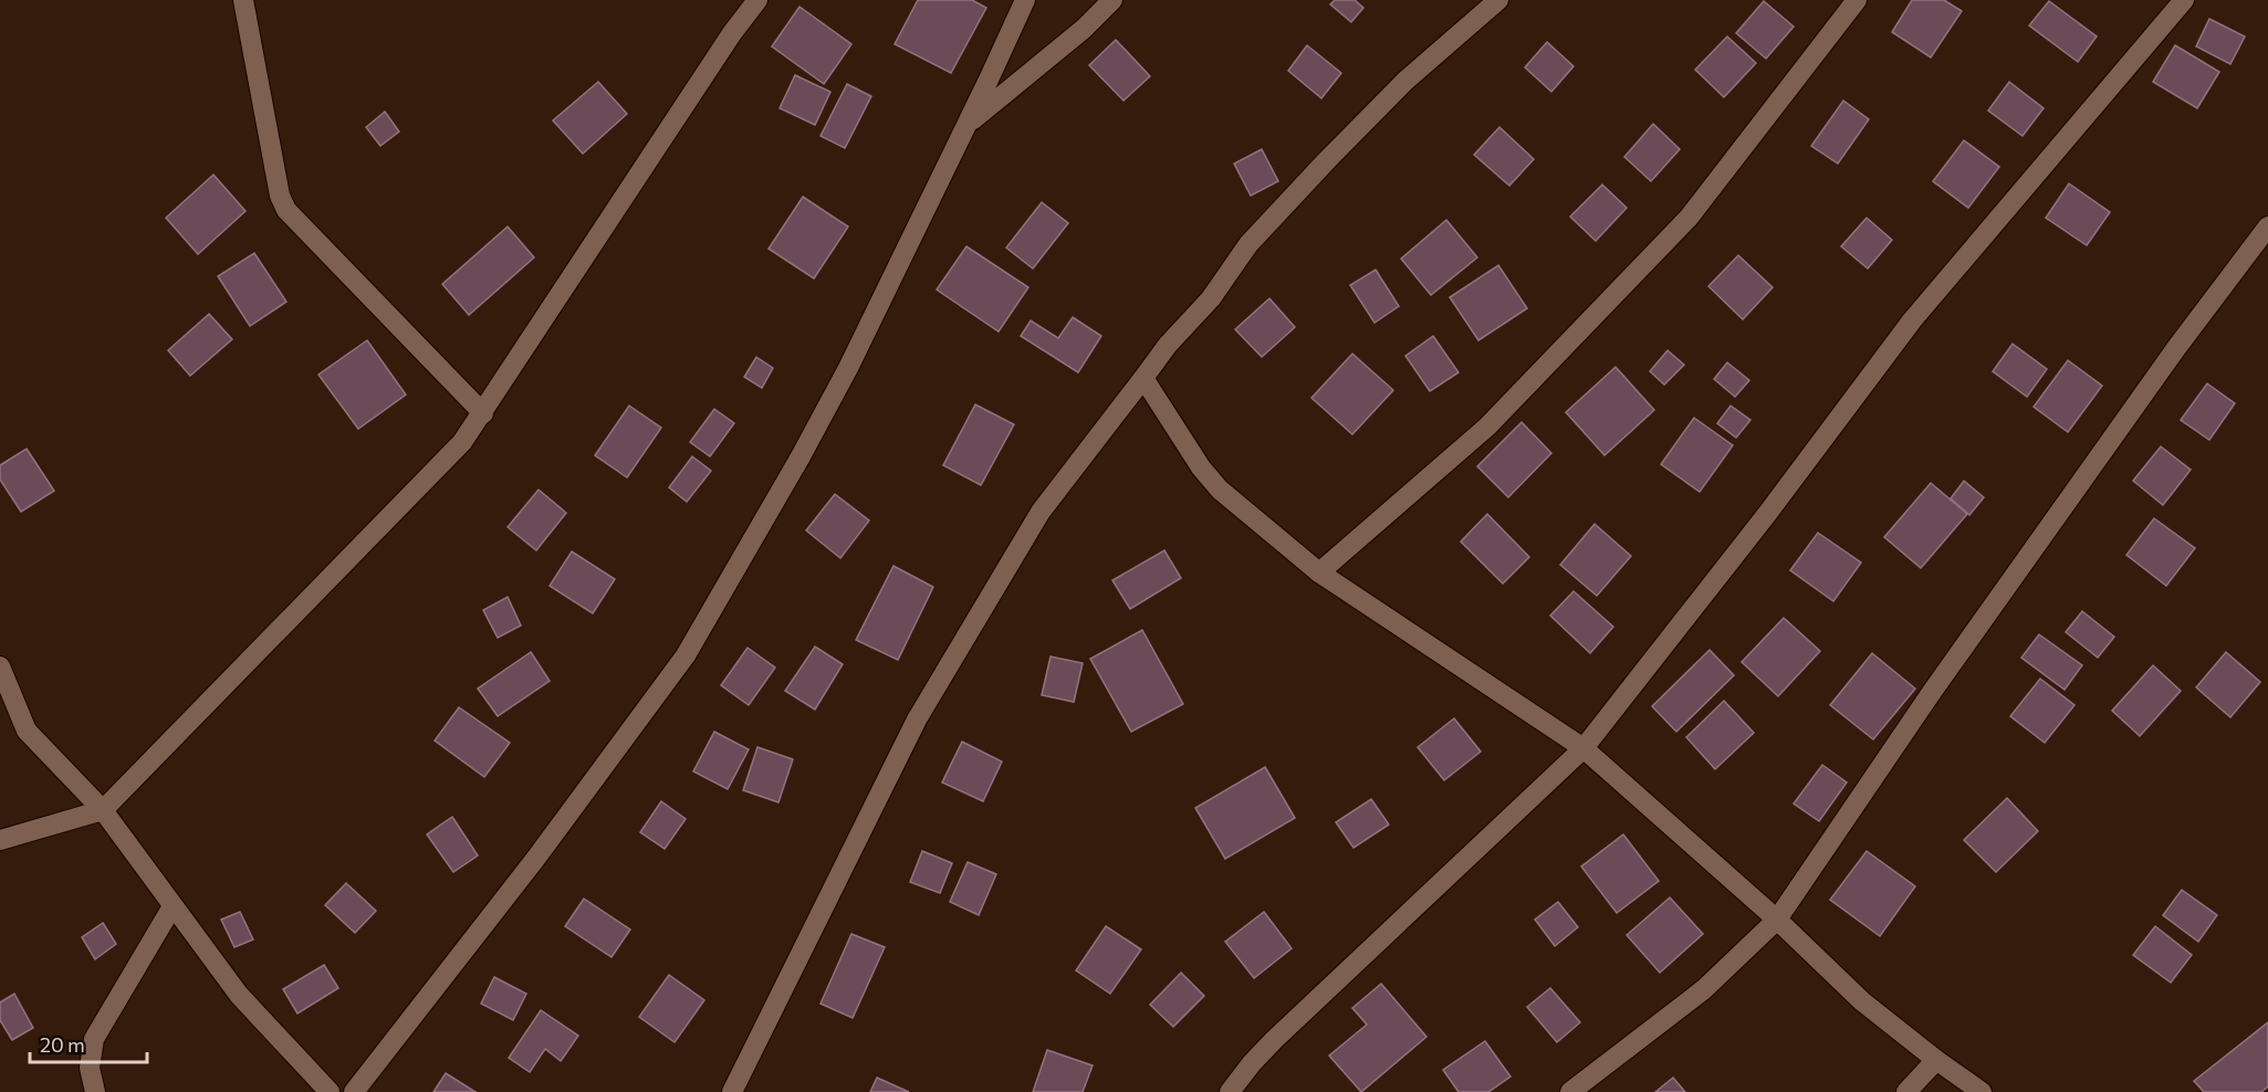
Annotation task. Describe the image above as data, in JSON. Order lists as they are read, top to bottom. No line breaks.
{"scale_bar":"20 m"}
